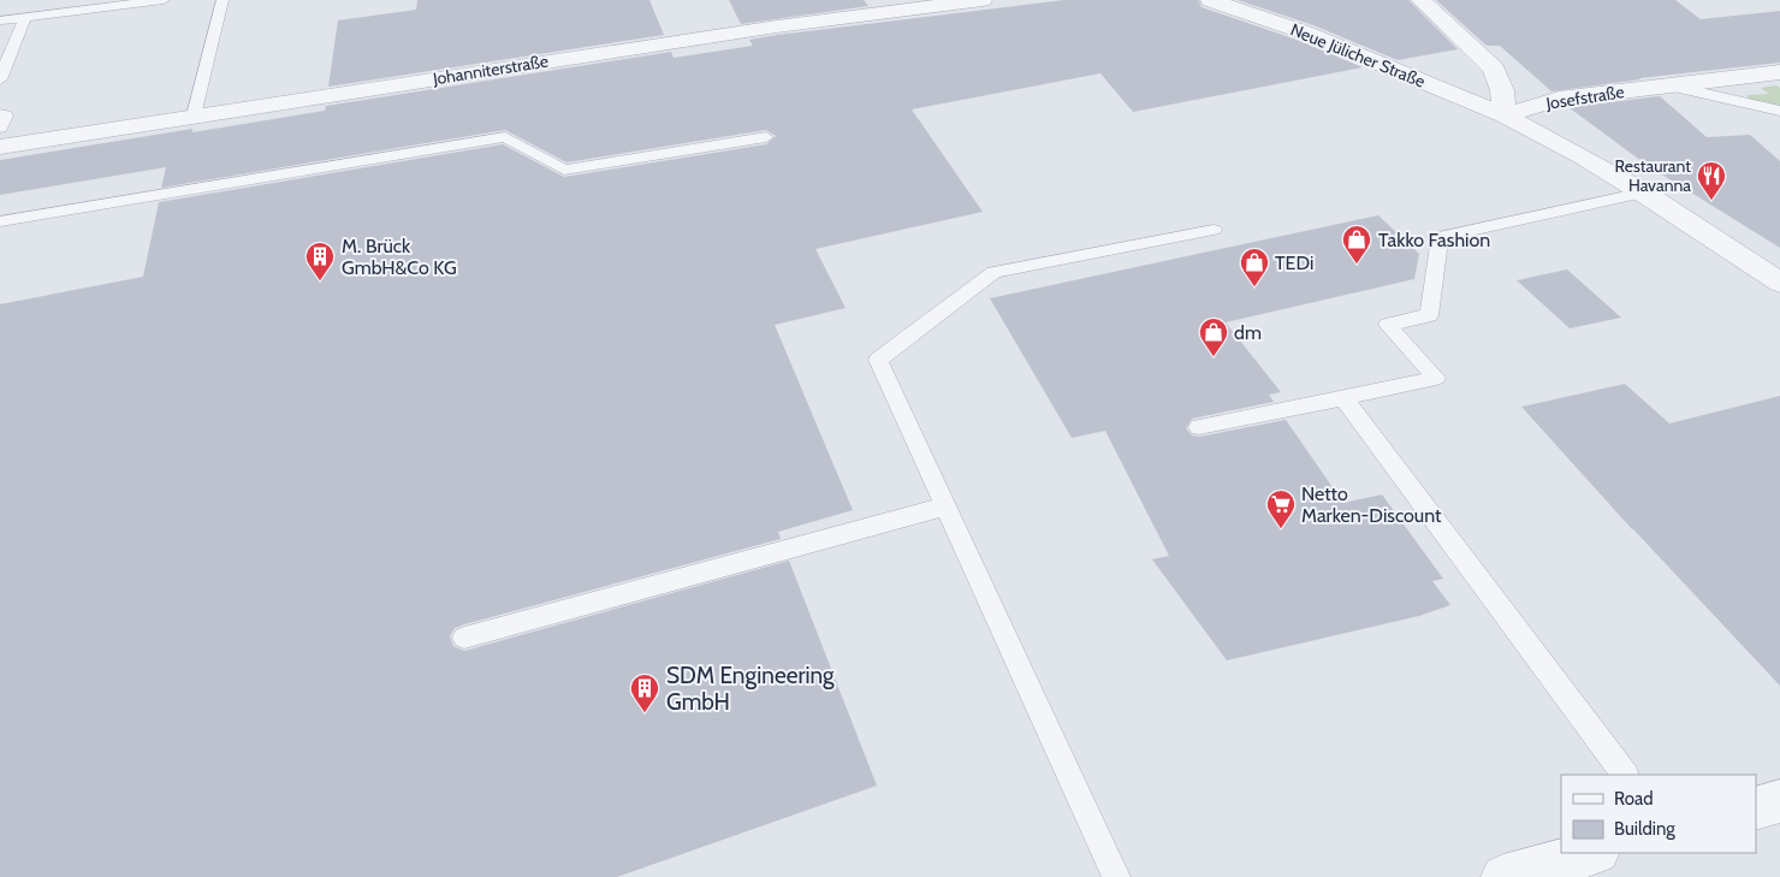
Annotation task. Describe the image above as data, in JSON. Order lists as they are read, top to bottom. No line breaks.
{"streets":{"street":["Neue Jülicher Straße","Johanniterstraße","Josefstraße"]},"crossings":[["Neue Jülicher Straße","Josefstraße"]],"places":{"restaurant":["Restaurant Havanna"],"shop":["Takko Fashion","TEDi","dm"],"building":["M. Brück GmbH&Co KG","SDM Engineering GmbH"],"supermarket":["Netto Marken-Discount"]},"legend":["Road","Building"]}
